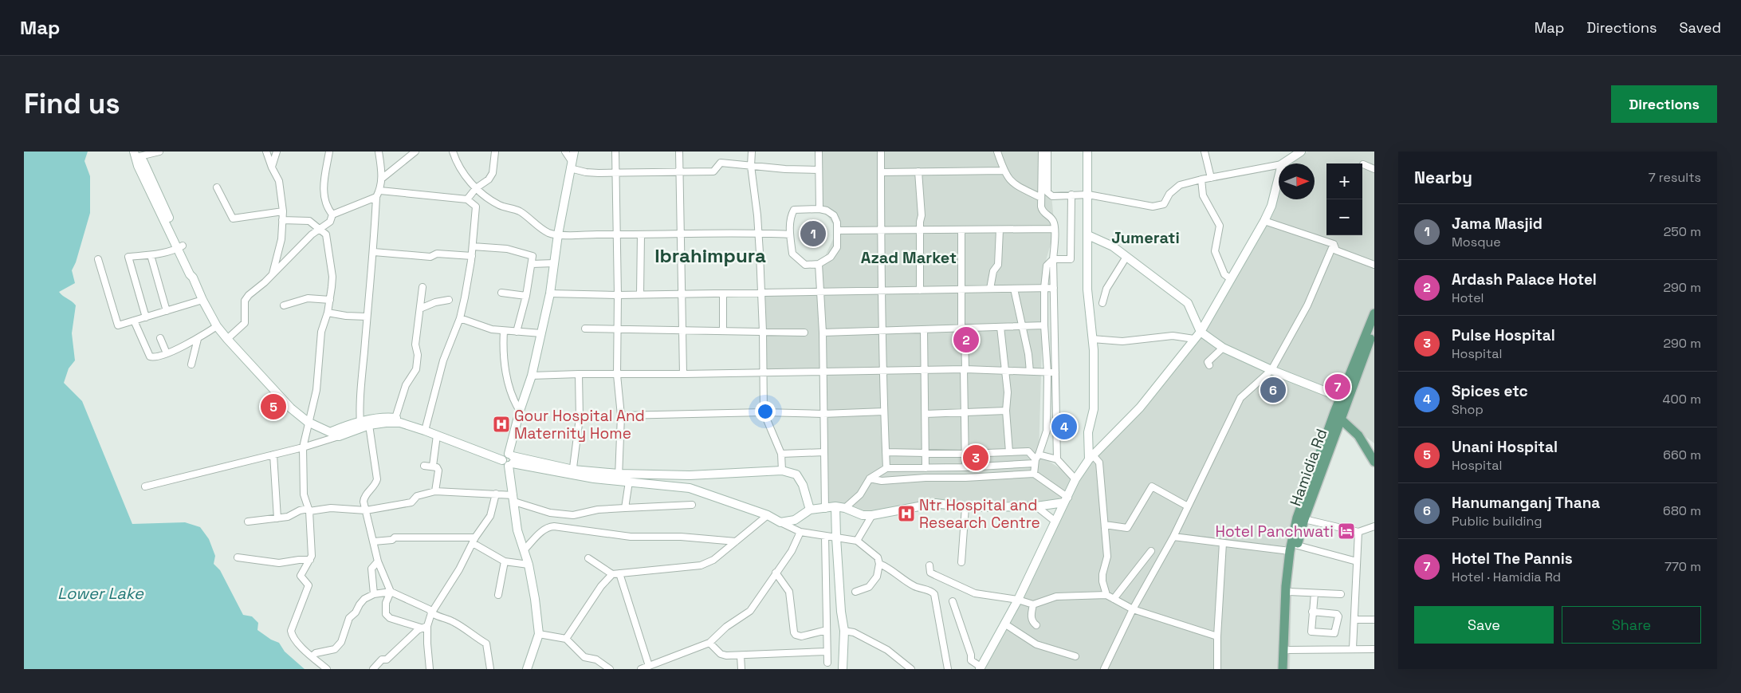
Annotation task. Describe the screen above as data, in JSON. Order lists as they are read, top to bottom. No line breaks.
{"streets":{"main road":["Hamidia Rd"]},"districts":["Jumerati","Ibrahimpura","Azad Market"],"water":["Lower Lake"],"places":{"hospital":["Gour Hospital And Maternity Home","Ntr Hospital and Research Centre"],"hotel":["Hotel Panchwati"]},"north":"right","page":{"header":"Map","nav":["Map","Directions","Saved"],"buttons":["Directions",["Save","Share"]],"title":"Find us","heading":["Nearby","7 results"],"map_buttons":["+","−"],"list":[{"mark":"1","name":"Jama Masjid","note":"Mosque","value":"250 m"},{"mark":"2","name":"Ardash Palace Hotel","note":"Hotel","value":"290 m"},{"mark":"3","name":"Pulse Hospital","note":"Hospital","value":"290 m"},{"mark":"4","name":"Spices etc","note":"Shop","value":"400 m"},{"mark":"5","name":"Unani Hospital","note":"Hospital","value":"660 m"},{"mark":"6","name":"Hanumanganj Thana","note":"Public building","value":"680 m"},{"mark":"7","name":"Hotel The Pannis","note":"Hotel · Hamidia Rd","value":"770 m"}],"pins":["1","2","7","6","5","4","3"]}}
